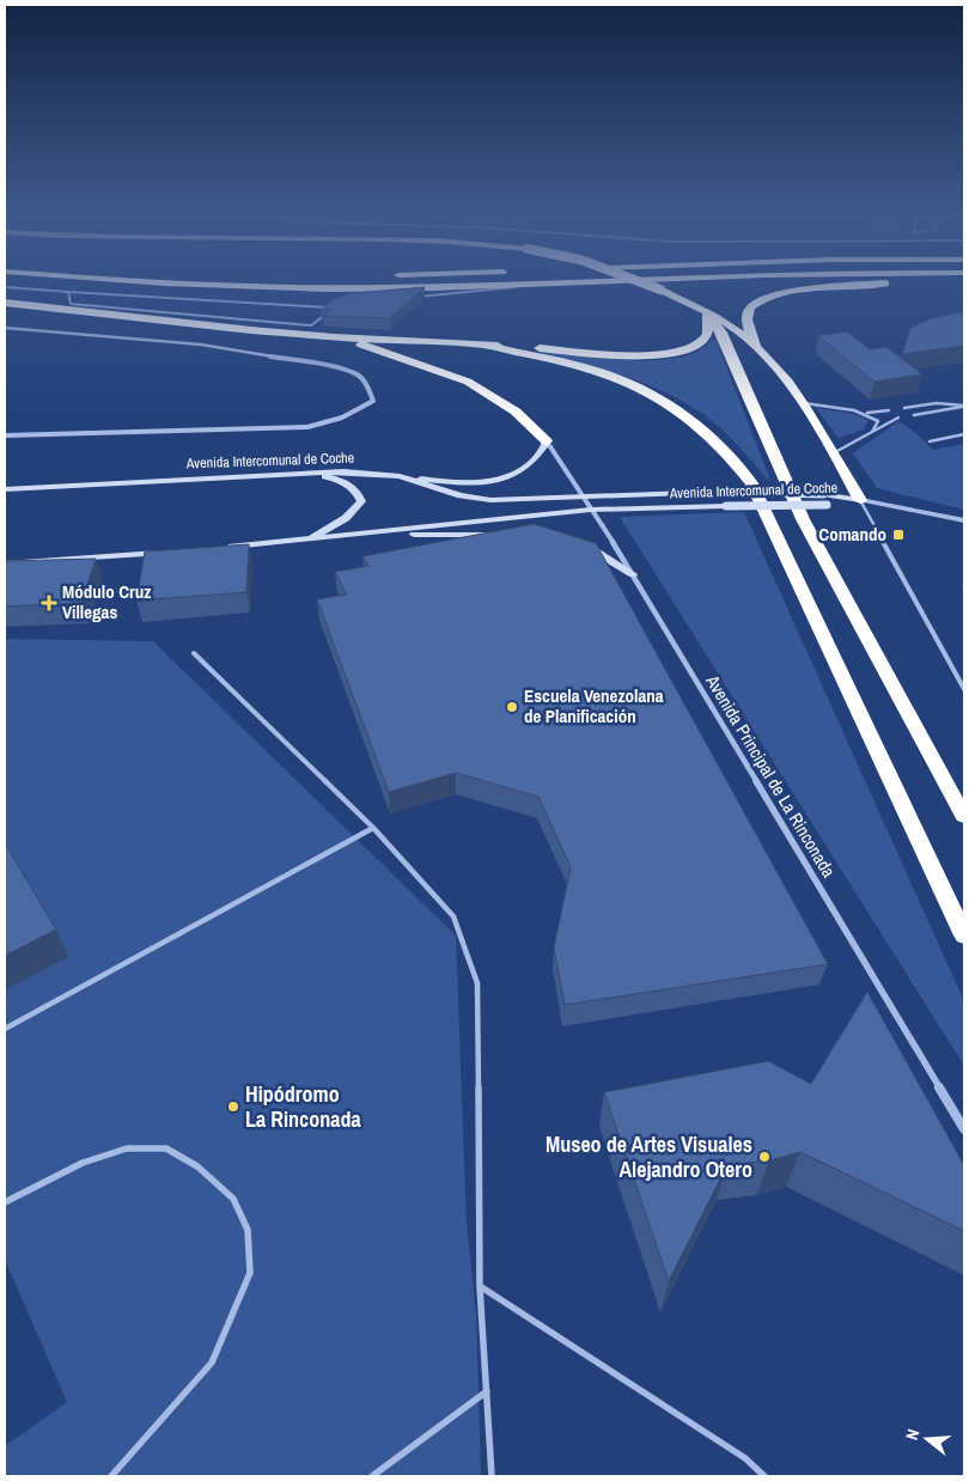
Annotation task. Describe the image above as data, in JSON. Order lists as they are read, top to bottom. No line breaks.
{"streets":{"main road":["Avenida Intercomunal de Coche"],"street":["Avenida Principal de La Rinconada"]},"crossings":[["Avenida Intercomunal de Coche","Avenida Principal de La Rinconada"]],"places":{"transit":["Comando"],"health":["Módulo Cruz Villegas"],"other":["Escuela Venezolana de Planificación","Hipódromo La Rinconada","Museo de Artes Visuales Alejandro Otero"]},"north":"left"}
